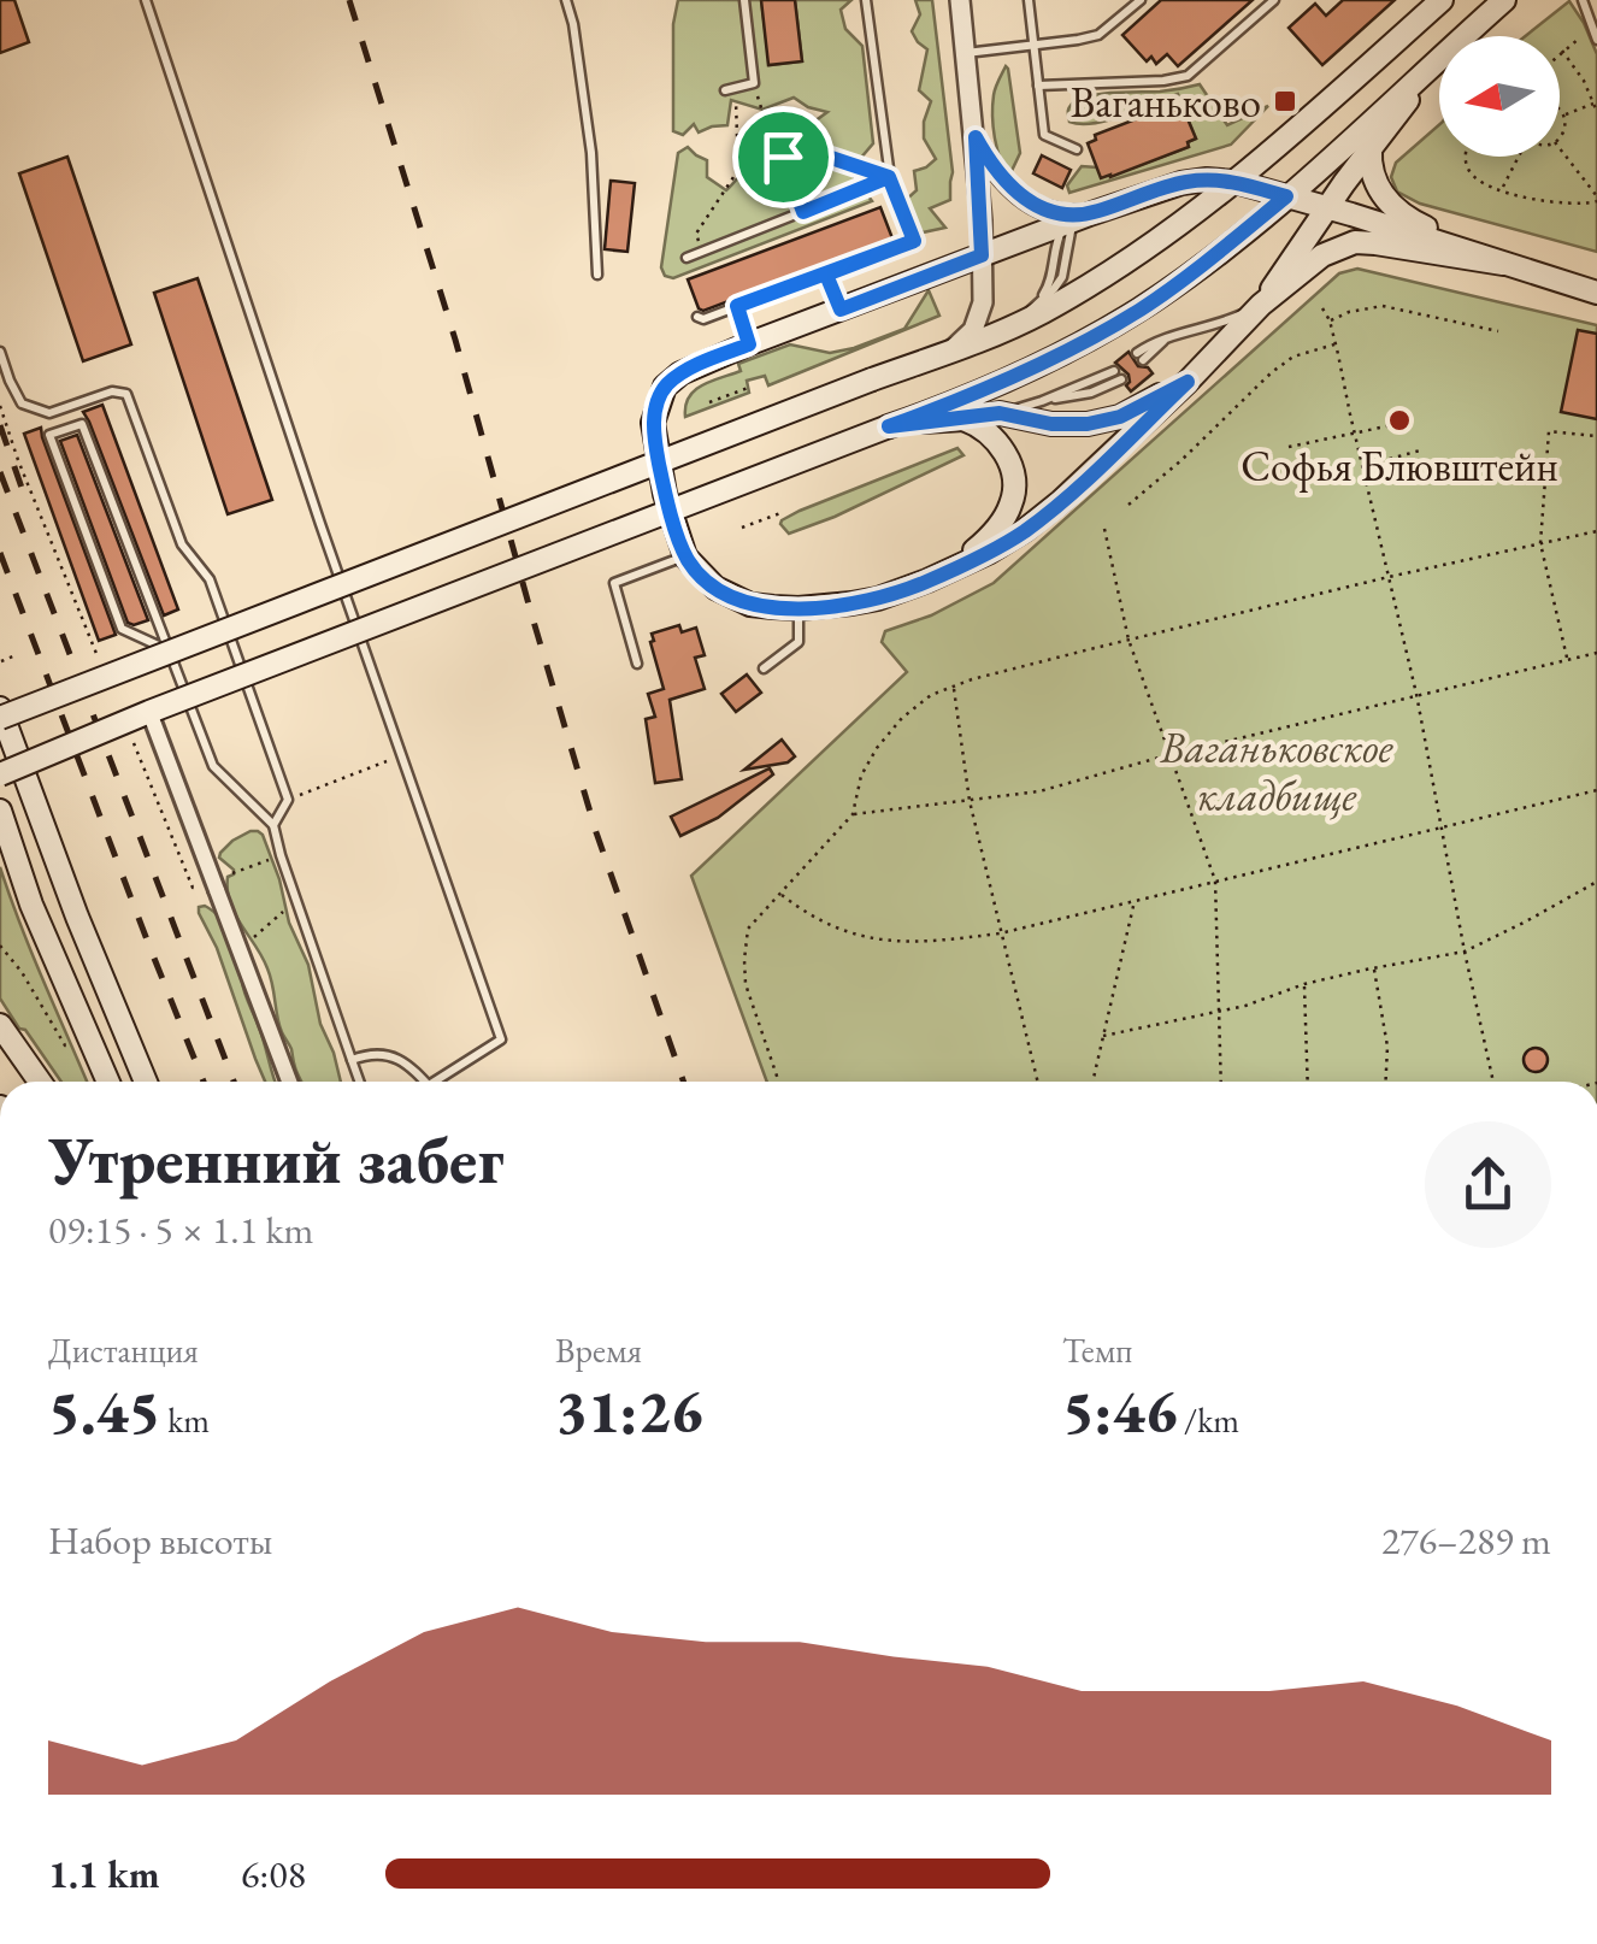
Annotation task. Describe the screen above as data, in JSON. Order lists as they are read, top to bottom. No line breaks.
{"parks":["Ваганьковское кладбище"],"places":{"transit":["Ваганьково"],"other":["Софья Блювштейн"]},"north":"left","page":{"heading":["Утренний забег","09:15 · 5 × 1.1 km"],"stats":[["Дистанция","5.45 km"],["Время","31:26"],["Темп","5:46 /km"]],"chart":["Набор высоты","276–289 m"],"list":[{"name":"1.1 km","note":"6:08"}]}}
